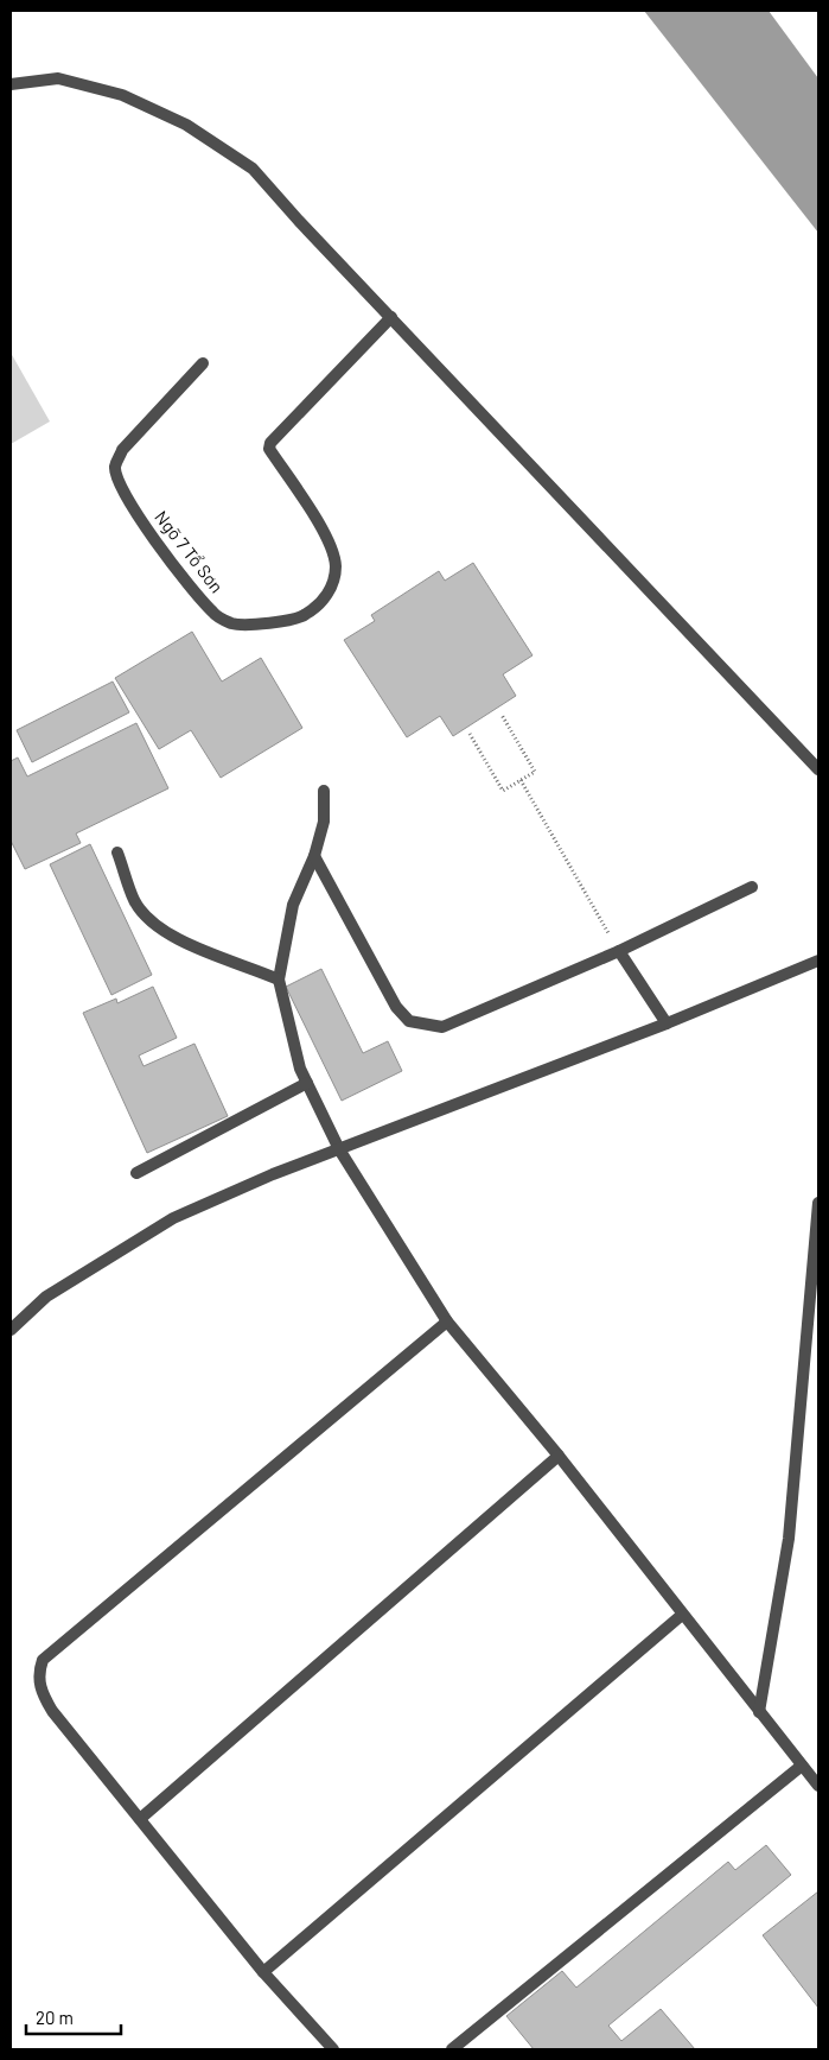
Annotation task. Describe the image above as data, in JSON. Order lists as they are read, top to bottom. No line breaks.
{"streets":{"street":["Ngõ 7 Tổ Sơn"]},"scale_bar":"20 m"}
